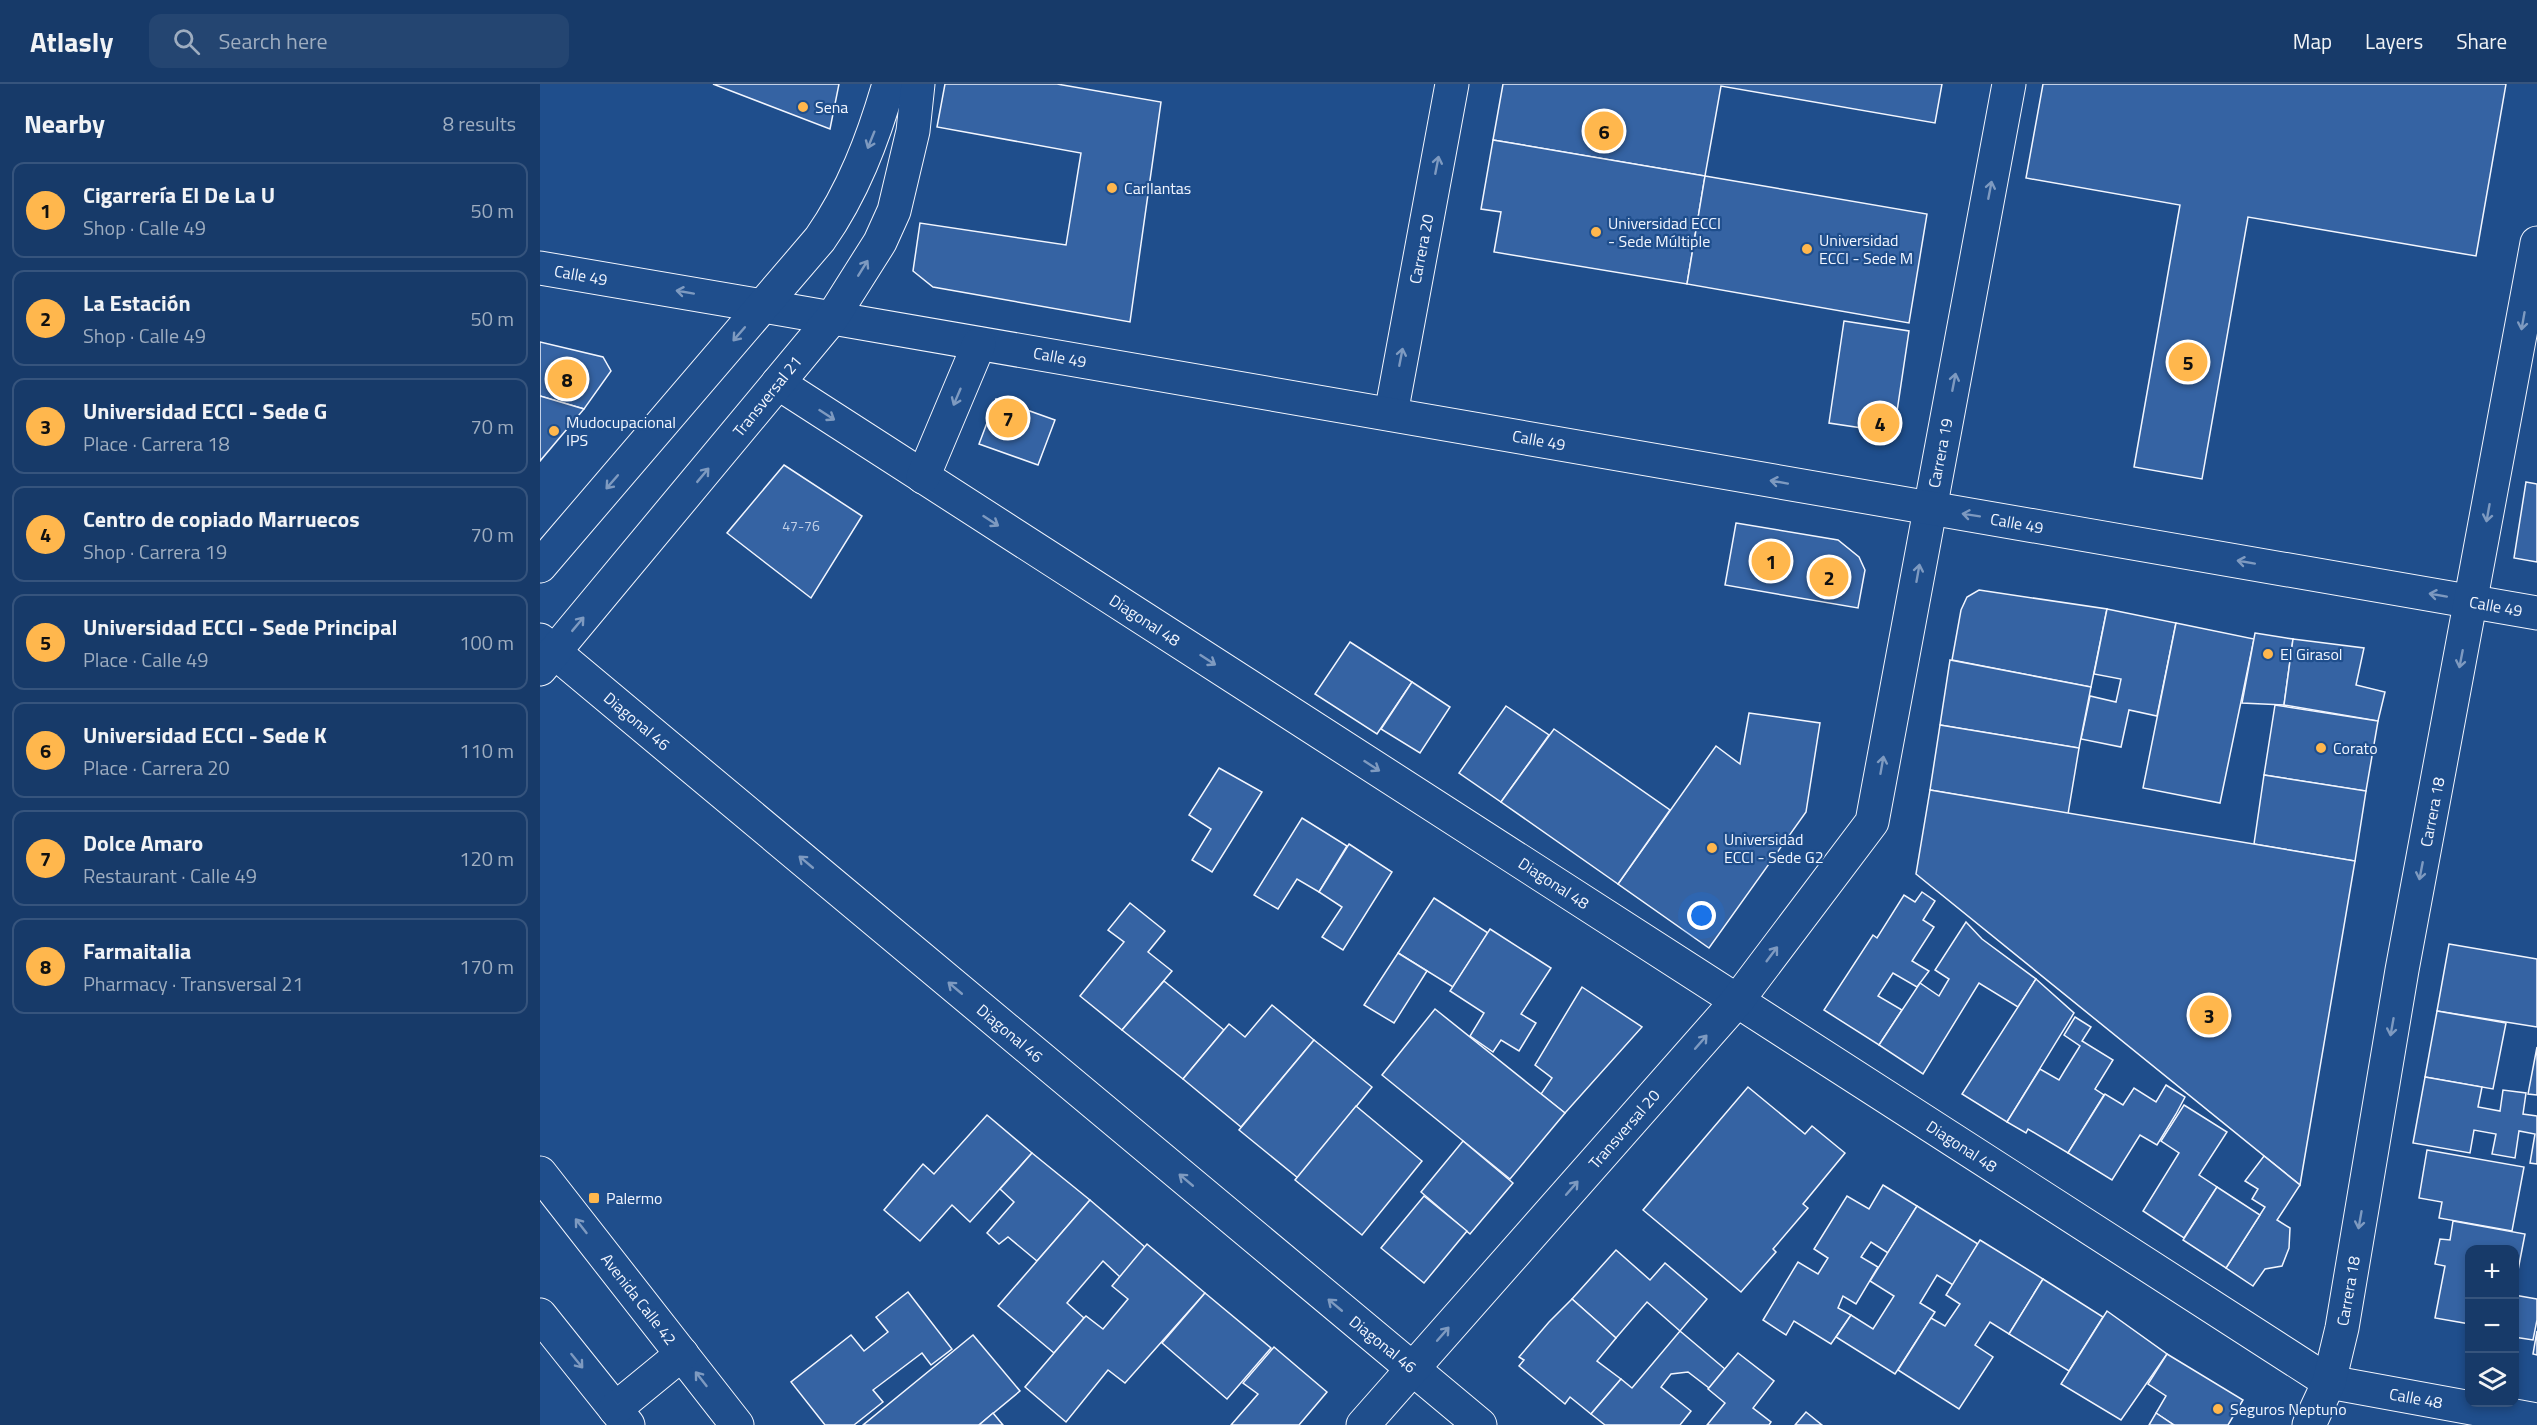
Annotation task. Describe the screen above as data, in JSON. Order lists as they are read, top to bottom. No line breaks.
{"streets":{"street":["Carrera 20","Calle 49","Transversal 21","Carrera 19","Diagonal 48","Diagonal 46","Carrera 18","Transversal 20","Avenida Calle 42","Calle 48"]},"crossings":[["Carrera 20","Calle 49"],["Calle 49","Transversal 21"],["Calle 49","Carrera 19"],["Calle 49","Carrera 18"],["Transversal 21","Diagonal 48"],["Transversal 21","Diagonal 46"],["Carrera 19","Transversal 20"],["Diagonal 48","Carrera 18"],["Diagonal 48","Transversal 20"],["Diagonal 48","Calle 48"],["Diagonal 46","Transversal 20"],["Carrera 18","Calle 48"]],"one_way":["Carrera 20","Calle 49","Carrera 19","Diagonal 48","Diagonal 46","Carrera 18","Transversal 20"],"places":{"other":["Sena","Carllantas","Universidad ECCI - Sede Múltiple","Universidad ECCI - Sede M","Mudocupacional IPS","El Girasol","Corato","Universidad ECCI - Sede G2","Seguros Neptuno"],"transit":["Palermo"]},"house_numbers":["47-76"],"page":{"header":"Atlasly","search":"Search here","nav":["Map","Layers","Share"],"heading":["Nearby","8 results"],"pins":["6","5","8","7","4","1","2","3"],"list":[{"mark":"1","name":"Cigarrería El De La U","note":"Shop · Calle 49","value":"50 m"},{"mark":"2","name":"La Estación","note":"Shop · Calle 49","value":"50 m"},{"mark":"3","name":"Universidad ECCI - Sede G","note":"Place · Carrera 18","value":"70 m"},{"mark":"4","name":"Centro de copiado Marruecos","note":"Shop · Carrera 19","value":"70 m"},{"mark":"5","name":"Universidad ECCI - Sede Principal","note":"Place · Calle 49","value":"100 m"},{"mark":"6","name":"Universidad ECCI - Sede K","note":"Place · Carrera 20","value":"110 m"},{"mark":"7","name":"Dolce Amaro","note":"Restaurant · Calle 49","value":"120 m"},{"mark":"8","name":"Farmaitalia","note":"Pharmacy · Transversal 21","value":"170 m"}],"map_buttons":["+","−"]}}
